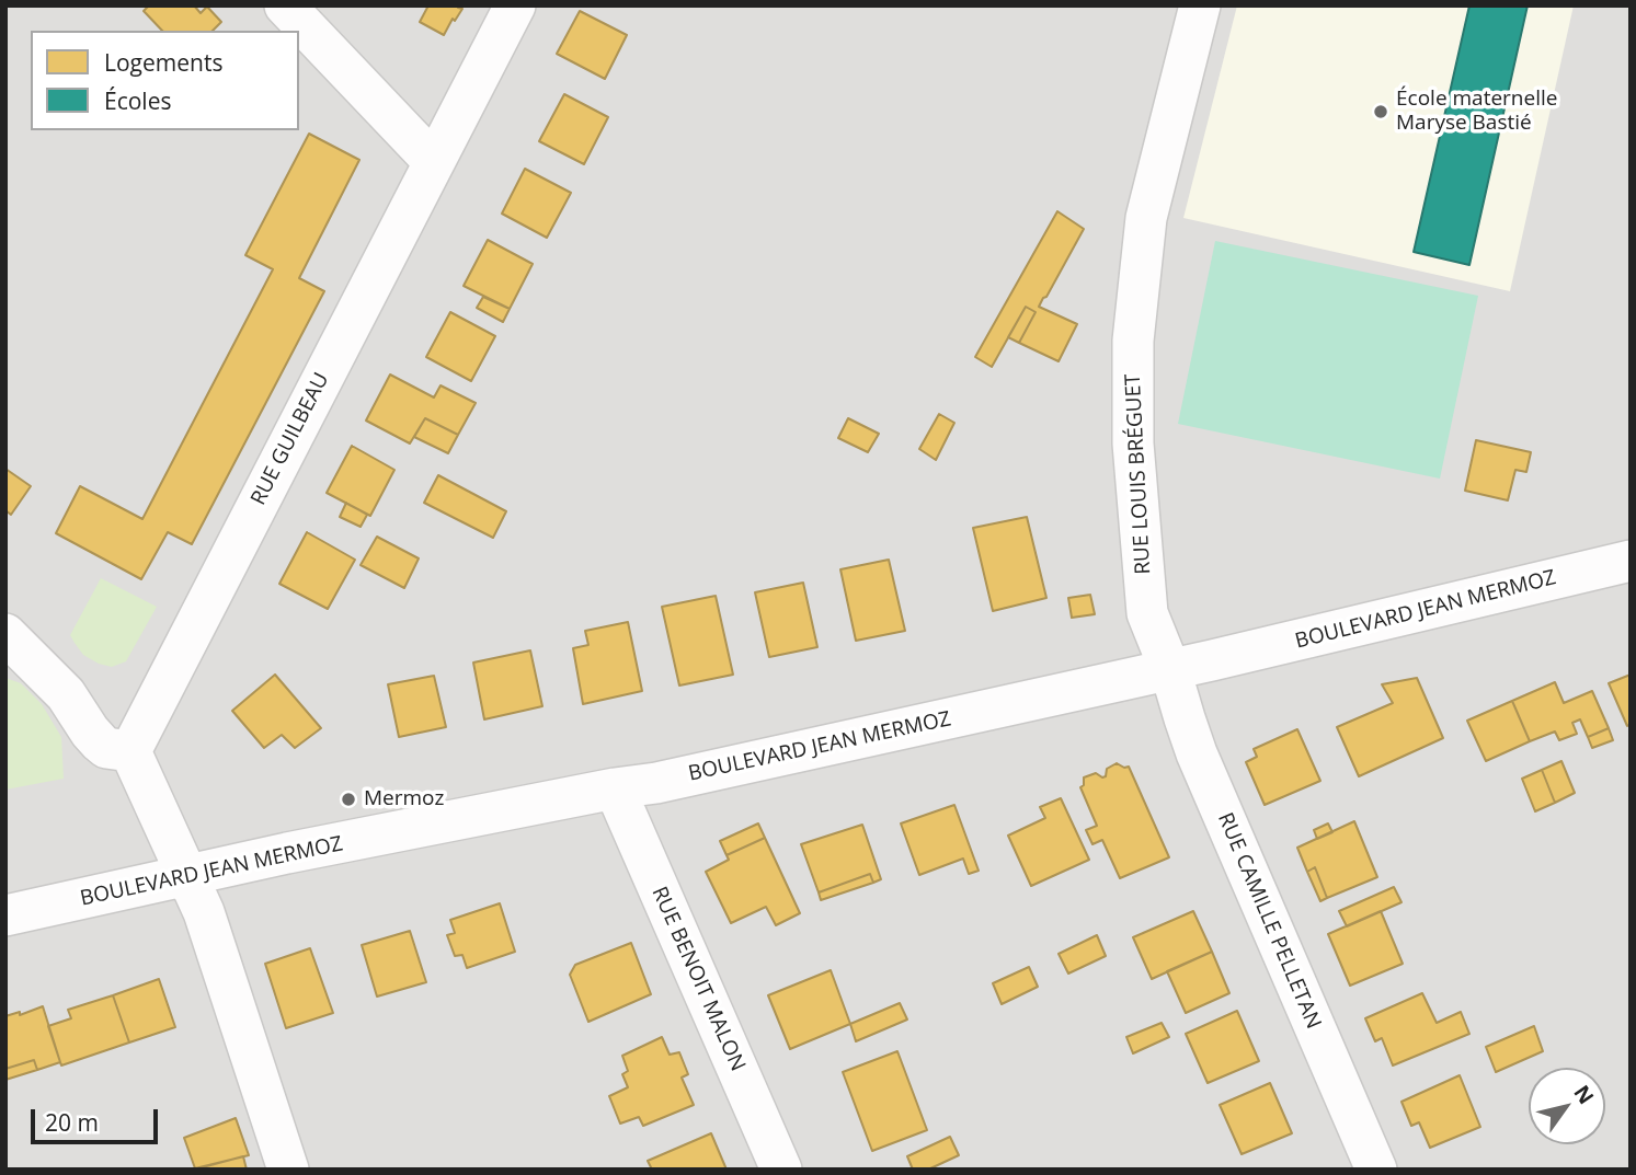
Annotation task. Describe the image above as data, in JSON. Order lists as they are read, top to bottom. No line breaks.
{"streets":{"street":["RUE GUILBEAU","RUE LOUIS BRÉGUET","BOULEVARD JEAN MERMOZ","RUE CAMILLE PELLETAN","RUE BENOIT MALON"]},"crossings":[["RUE LOUIS BRÉGUET","BOULEVARD JEAN MERMOZ"],["RUE LOUIS BRÉGUET","RUE CAMILLE PELLETAN"],["BOULEVARD JEAN MERMOZ","RUE CAMILLE PELLETAN"],["BOULEVARD JEAN MERMOZ","RUE BENOIT MALON"]],"places":["École maternelle Maryse Bastié","Mermoz"],"legend":["Logements","Écoles"],"scale_bar":"20 m","north":"top right"}
